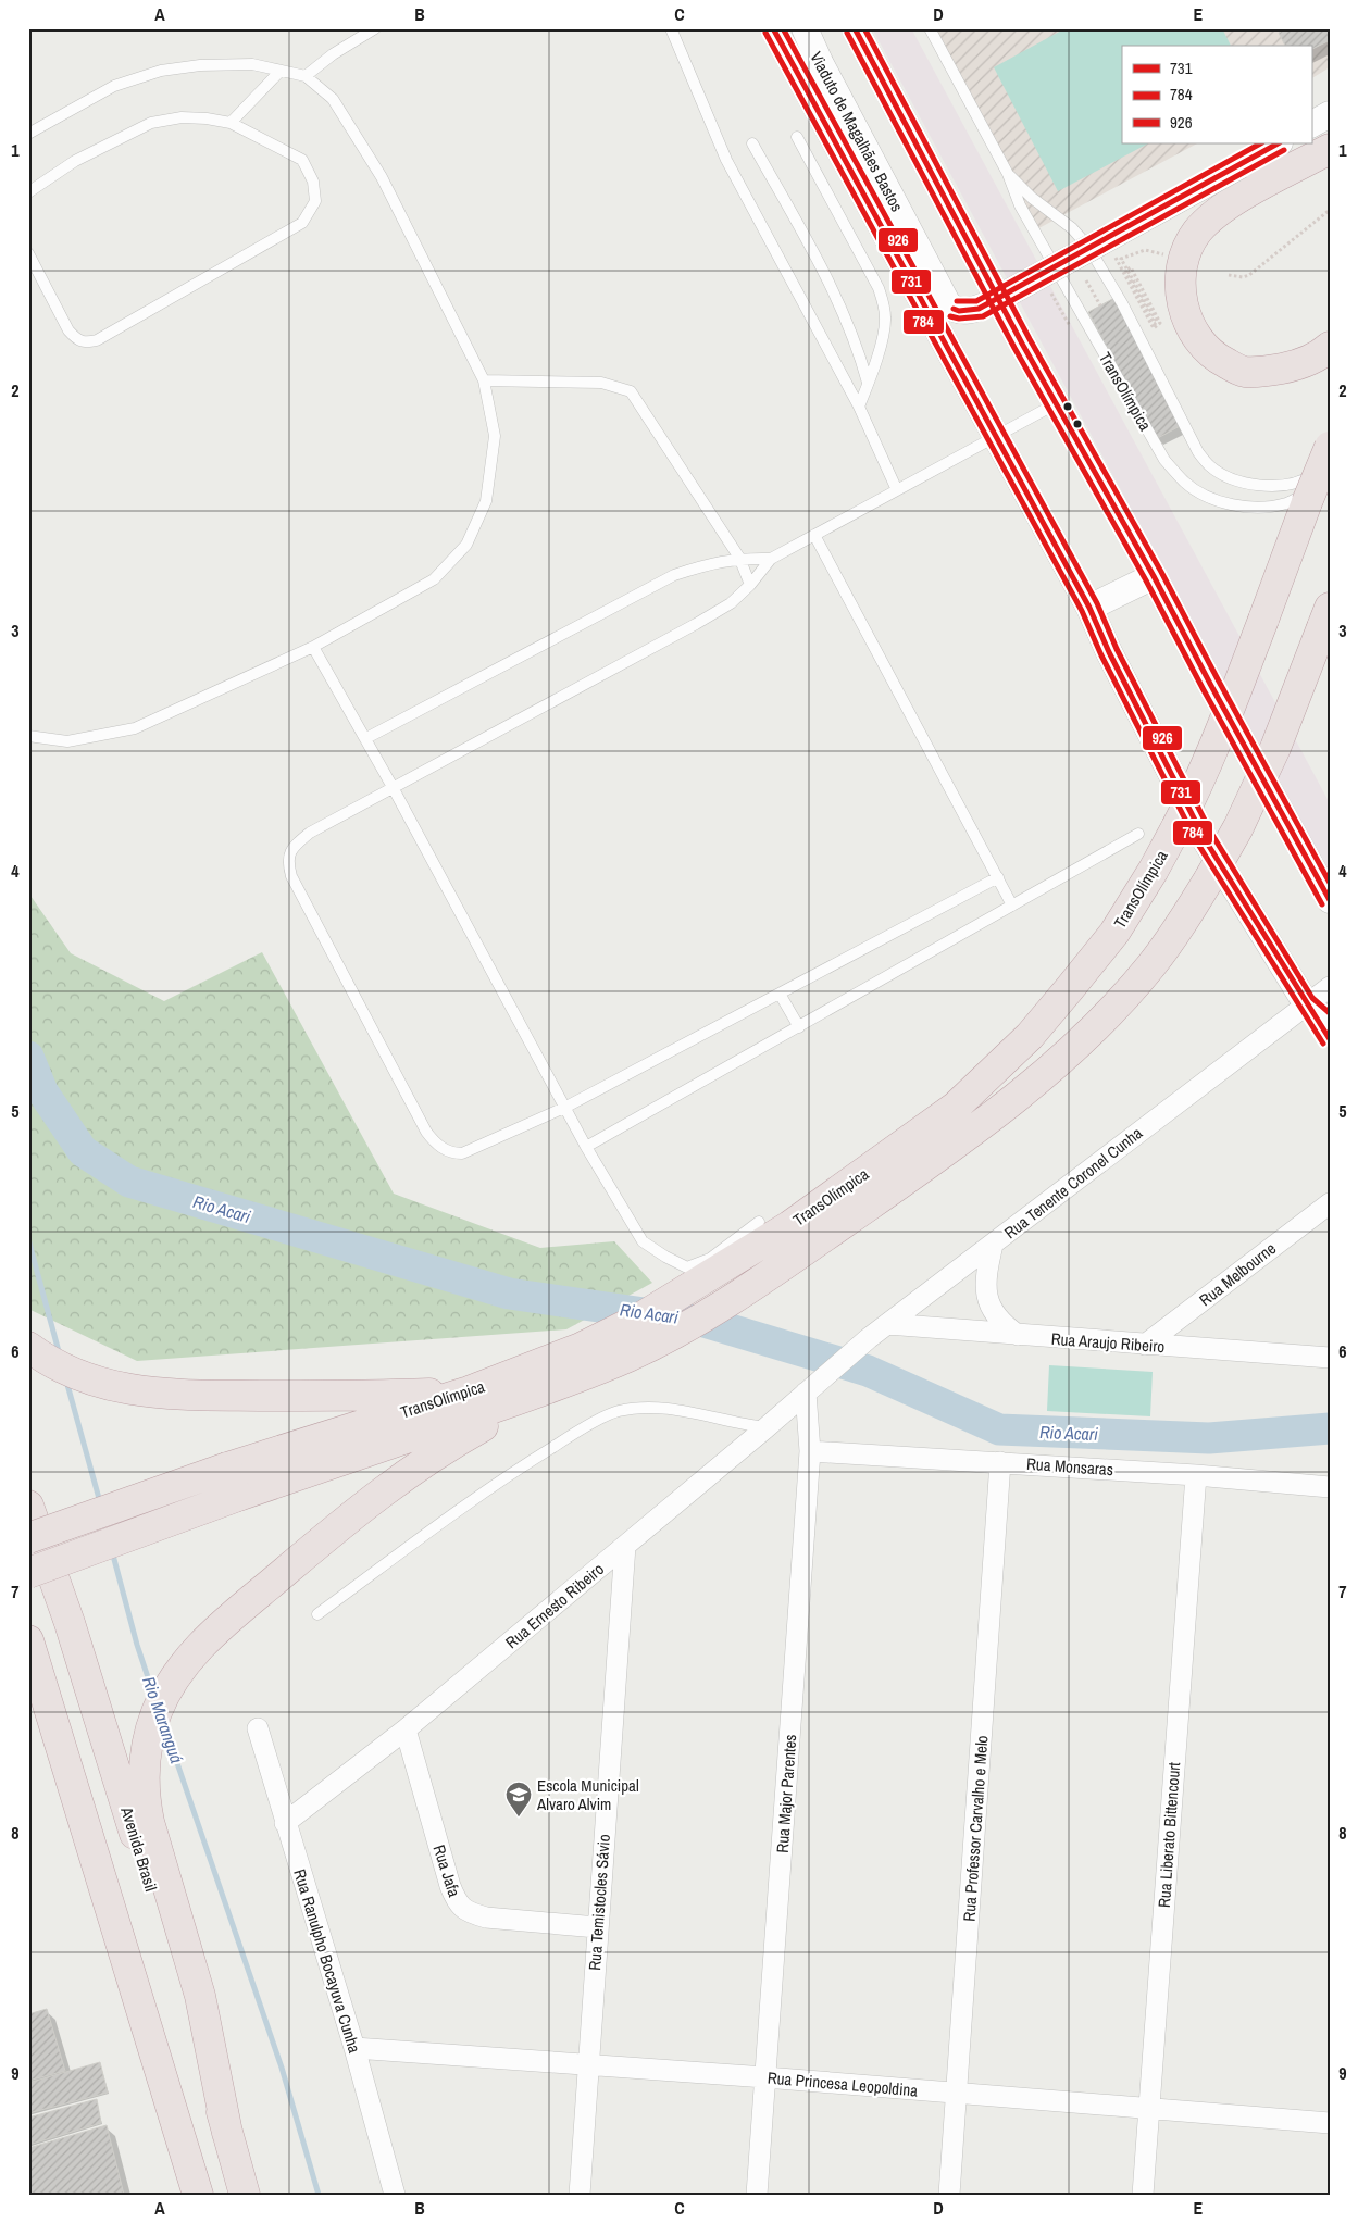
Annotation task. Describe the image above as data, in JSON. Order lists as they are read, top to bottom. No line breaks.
{"streets":{"highway":["TransOlímpica","Avenida Brasil"],"street":["Viaduto de Magalhães Bastos","Rua Tenente Coronel Cunha","Rua Melbourne","Rua Araujo Ribeiro","Rua Monsaras","Rua Ernesto Ribeiro","Rua Major Parentes","Rua Professor Carvalho e Melo","Rua Liberato Bittencourt","Rua Jafa","Rua Temistocles Sávio","Rua Ranulpho Bocayuva Cunha","Rua Princesa Leopoldina"]},"crossings":[["Rua Tenente Coronel Cunha","Rua Araujo Ribeiro"],["Rua Tenente Coronel Cunha","Rua Ernesto Ribeiro"],["Rua Tenente Coronel Cunha","Rua Major Parentes"],["Rua Melbourne","Rua Araujo Ribeiro"],["Rua Monsaras","Rua Major Parentes"],["Rua Monsaras","Rua Professor Carvalho e Melo"],["Rua Monsaras","Rua Liberato Bittencourt"],["Rua Ernesto Ribeiro","Rua Major Parentes"],["Rua Ernesto Ribeiro","Rua Jafa"],["Rua Ernesto Ribeiro","Rua Temistocles Sávio"],["Rua Ernesto Ribeiro","Rua Ranulpho Bocayuva Cunha"],["Rua Major Parentes","Rua Princesa Leopoldina"],["Rua Professor Carvalho e Melo","Rua Princesa Leopoldina"],["Rua Liberato Bittencourt","Rua Princesa Leopoldina"],["Rua Jafa","Rua Temistocles Sávio"],["Rua Temistocles Sávio","Rua Princesa Leopoldina"],["Rua Ranulpho Bocayuva Cunha","Rua Princesa Leopoldina"]],"water":["Rio Acari","Rio Maranguá"],"places":{"school or university":["Escola Municipal Alvaro Alvim"]},"lines":["transit line 731","transit line 926","transit line 784"],"legend":["731","784","926"],"grid":{"columns":["A","B","C","D","E"],"rows":["1","2","3","4","5","6","7","8","9"]}}
